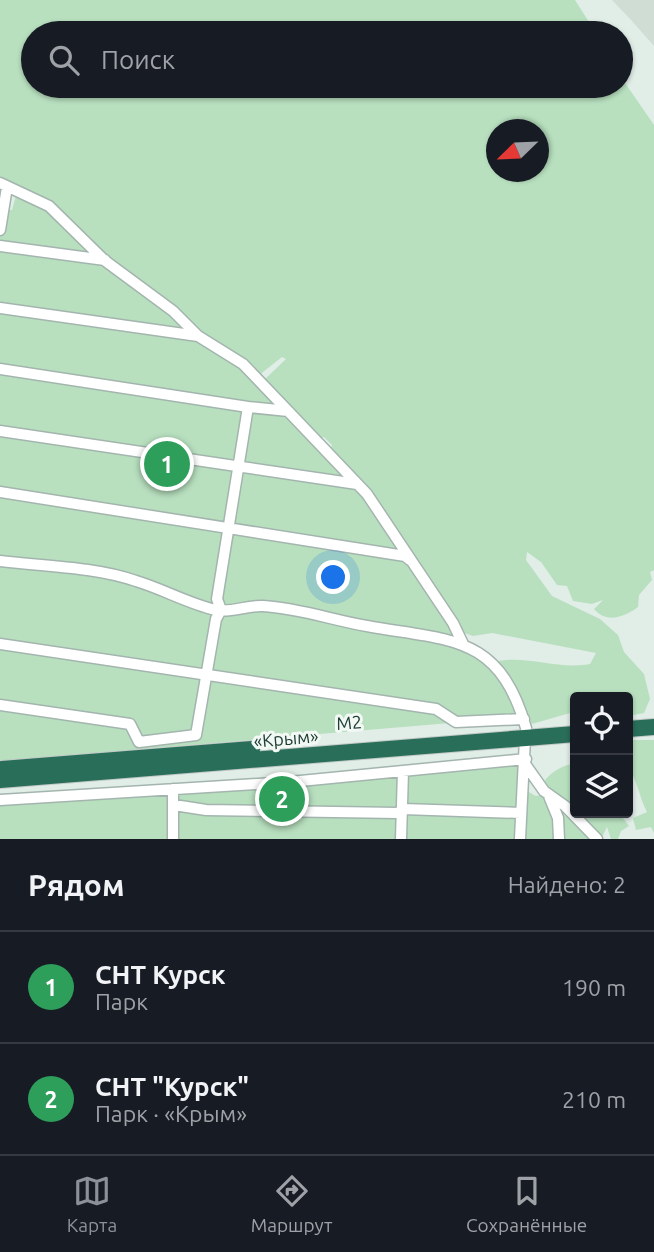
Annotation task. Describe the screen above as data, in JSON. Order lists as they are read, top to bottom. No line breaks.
{"streets":{"highway":["М2","«Крым»"]},"crossings":[["М2","«Крым»"]],"north":"bottom left","page":{"search":"Поиск","pins":["1","2"],"heading":["Рядом","Найдено: 2"],"list":[{"mark":"1","name":"СНТ Курск","note":"Парк","value":"190 m"},{"mark":"2","name":"СНТ \"Курск\"","note":"Парк · «Крым»","value":"210 m"}],"nav":["Карта","Маршрут","Сохранённые"]}}
